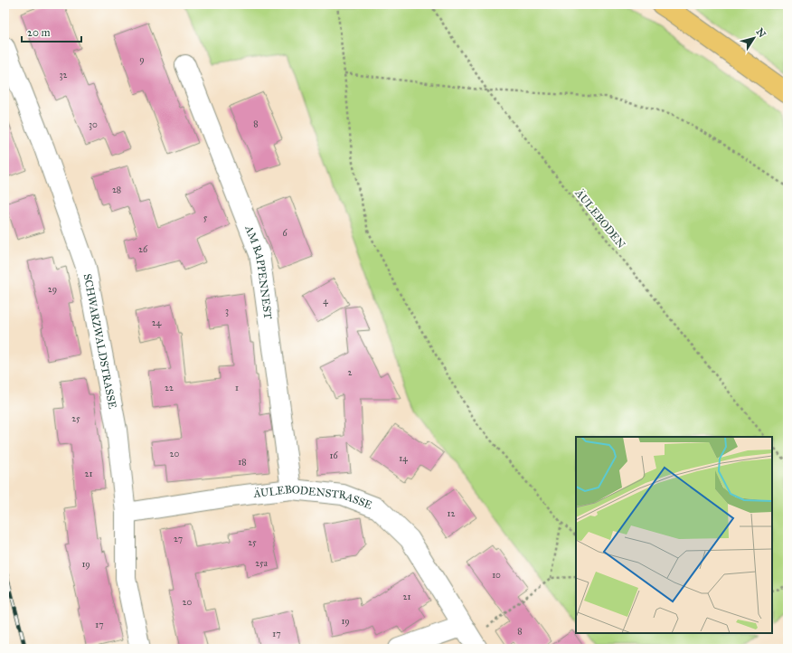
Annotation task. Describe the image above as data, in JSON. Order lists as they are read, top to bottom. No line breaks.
{"streets":{"street":["AM RAPPENNEST","SCHWARZWALDSTRASSE","ÄULEBODENSTRASSE"],"path":["ÄULEBODEN"]},"crossings":[["AM RAPPENNEST","ÄULEBODENSTRASSE"],["SCHWARZWALDSTRASSE","ÄULEBODENSTRASSE"]],"house_numbers":["9","32","8","30","28","5","6","26","29","4","3","24","2","22","1","25","20","16","14","18","21","12","27","25","25a","19","10","21","20","19","17","8","17"],"scale_bar":"20 m","north":"top right"}
